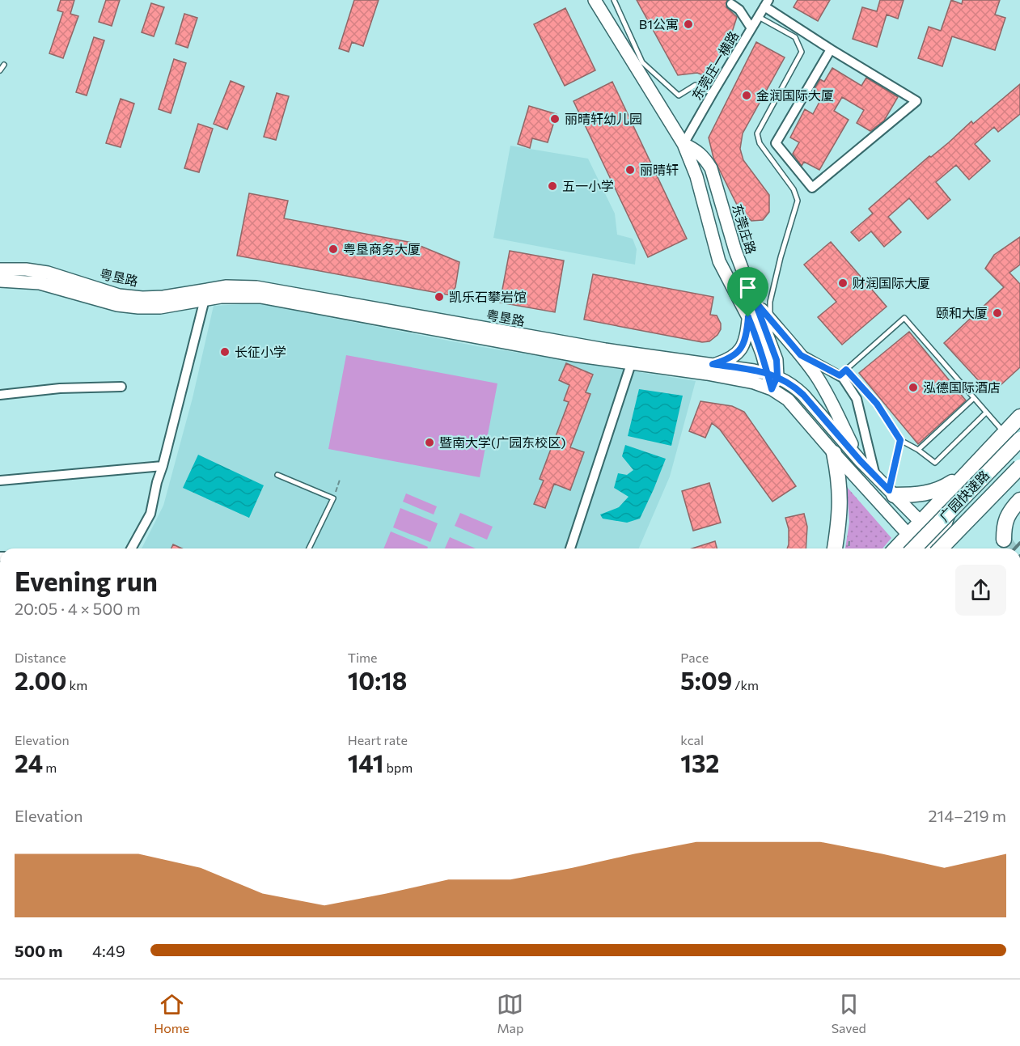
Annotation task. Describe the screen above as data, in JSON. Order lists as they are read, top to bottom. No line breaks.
{"streets":{"highway":["广园快速路"],"main road":["东莞庄路","粤垦路"],"street":["东莞庄一横路"]},"crossings":[["东莞庄一横路","东莞庄路"],["东莞庄路","粤垦路"]],"places":["B1公寓","金润国际大厦","丽晴轩幼儿园","丽晴轩","五一小学","粤垦商务大厦","财润国际大厦","凯乐石攀岩馆","颐和大厦","长征小学","泓德国际酒店","暨南大学(广园东校区)"],"page":{"heading":["Evening run","20:05 · 4 × 500 m"],"stats":[["Distance","2.00 km"],["Time","10:18"],["Pace","5:09 /km"],["Elevation","24 m"],["Heart rate","141 bpm"],["kcal","132"]],"chart":["Elevation","214–219 m"],"list":[{"name":"500 m","note":"4:49"}],"tabs":["Home","Map","Saved"]}}
